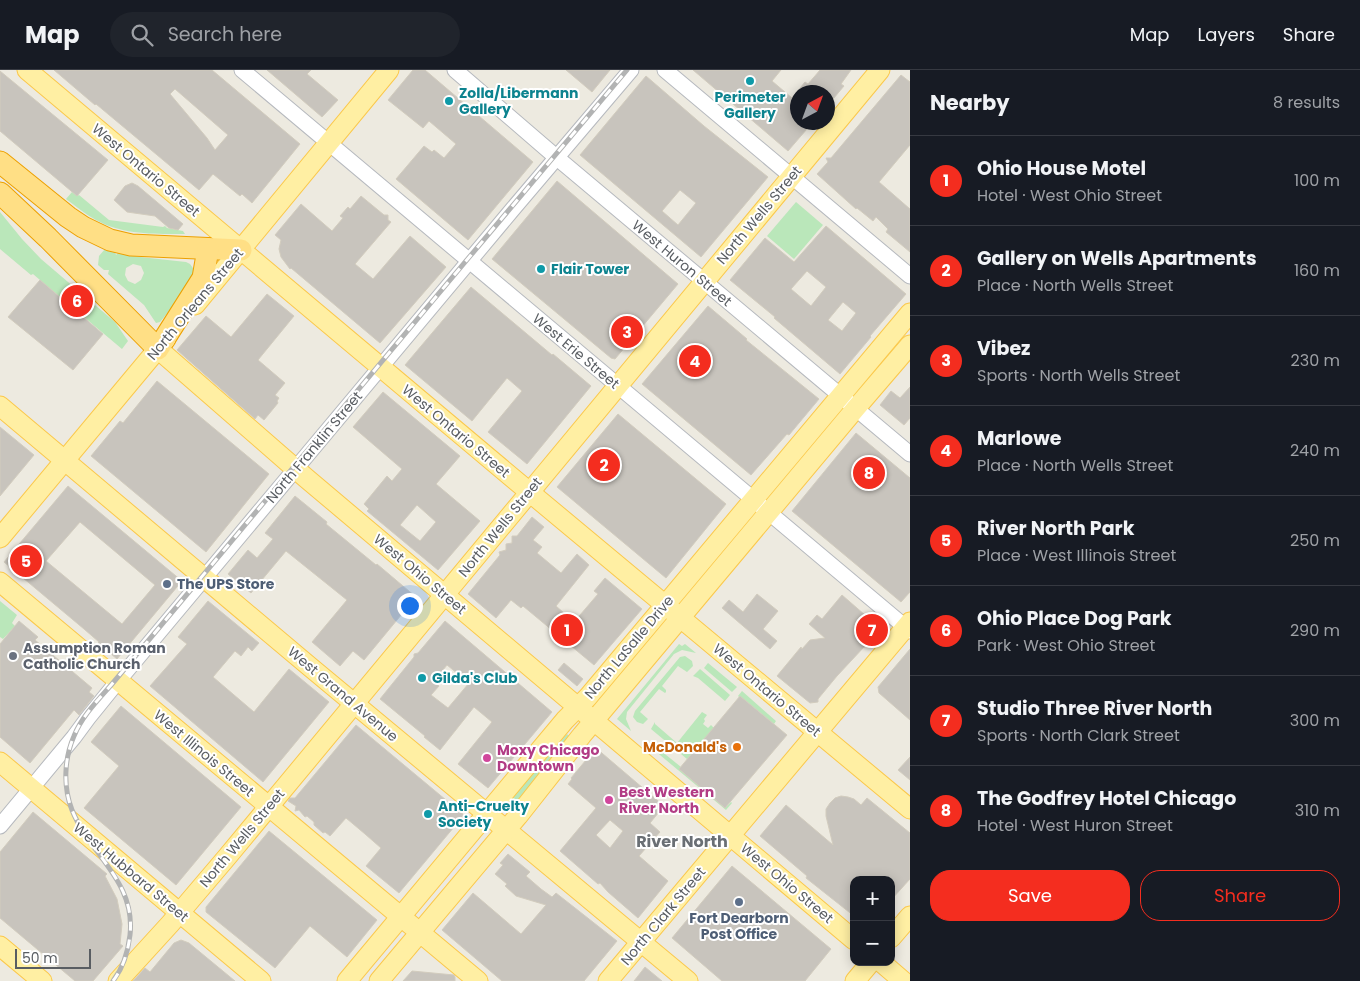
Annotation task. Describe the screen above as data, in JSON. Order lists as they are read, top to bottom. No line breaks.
{"streets":{"highway":["West Ohio Street"],"main road":["West Ontario Street","North Wells Street","North Orleans Street","North LaSalle Drive","West Grand Avenue","West Illinois Street","West Hubbard Street","North Clark Street"],"street":["West Huron Street","West Erie Street","North Franklin Street"]},"crossings":[["West Ontario Street","North Wells Street"],["West Ontario Street","North Orleans Street"],["West Ontario Street","North Franklin Street"],["West Ontario Street","North LaSalle Drive"],["West Ontario Street","North Clark Street"],["North Wells Street","West Huron Street"],["North Wells Street","West Erie Street"],["North Wells Street","West Ohio Street"],["North Wells Street","West Grand Avenue"],["North Wells Street","West Illinois Street"],["North Wells Street","West Hubbard Street"],["West Huron Street","North Franklin Street"],["West Huron Street","North LaSalle Drive"],["North Orleans Street","West Erie Street"],["North Orleans Street","West Ohio Street"],["North Orleans Street","West Grand Avenue"],["West Erie Street","North Franklin Street"],["West Erie Street","North LaSalle Drive"],["West Erie Street","North Clark Street"],["North Franklin Street","West Ohio Street"],["North Franklin Street","West Grand Avenue"],["North Franklin Street","West Illinois Street"],["North Franklin Street","West Hubbard Street"],["West Ohio Street","North LaSalle Drive"],["West Ohio Street","North Clark Street"],["North LaSalle Drive","West Grand Avenue"],["North LaSalle Drive","West Illinois Street"],["West Grand Avenue","North Clark Street"]],"districts":["River North"],"places":["Perimeter Gallery","Zolla/Libermann Gallery","Flair Tower","The UPS Store","Assumption Roman Catholic Church","Gilda's Club","McDonald's","Moxy Chicago Downtown","Best Western River North","Anti-Cruelty Society","Fort Dearborn Post Office"],"scale_bar":"50 m","north":"top right","page":{"header":"Map","search":"Search here","nav":["Map","Layers","Share"],"heading":["Nearby","8 results"],"list":[{"mark":"1","name":"Ohio House Motel","note":"Hotel · West Ohio Street","value":"100 m"},{"mark":"2","name":"Gallery on Wells Apartments","note":"Place · North Wells Street","value":"160 m"},{"mark":"3","name":"Vibez","note":"Sports · North Wells Street","value":"230 m"},{"mark":"4","name":"Marlowe","note":"Place · North Wells Street","value":"240 m"},{"mark":"5","name":"River North Park","note":"Place · West Illinois Street","value":"250 m"},{"mark":"6","name":"Ohio Place Dog Park","note":"Park · West Ohio Street","value":"290 m"},{"mark":"7","name":"Studio Three River North","note":"Sports · North Clark Street","value":"300 m"},{"mark":"8","name":"The Godfrey Hotel Chicago","note":"Hotel · West Huron Street","value":"310 m"}],"pins":["6","3","4","2","8","5","1","7"],"buttons":["Save","Share"],"map_buttons":["+","−"],"scale":"50 m"}}
